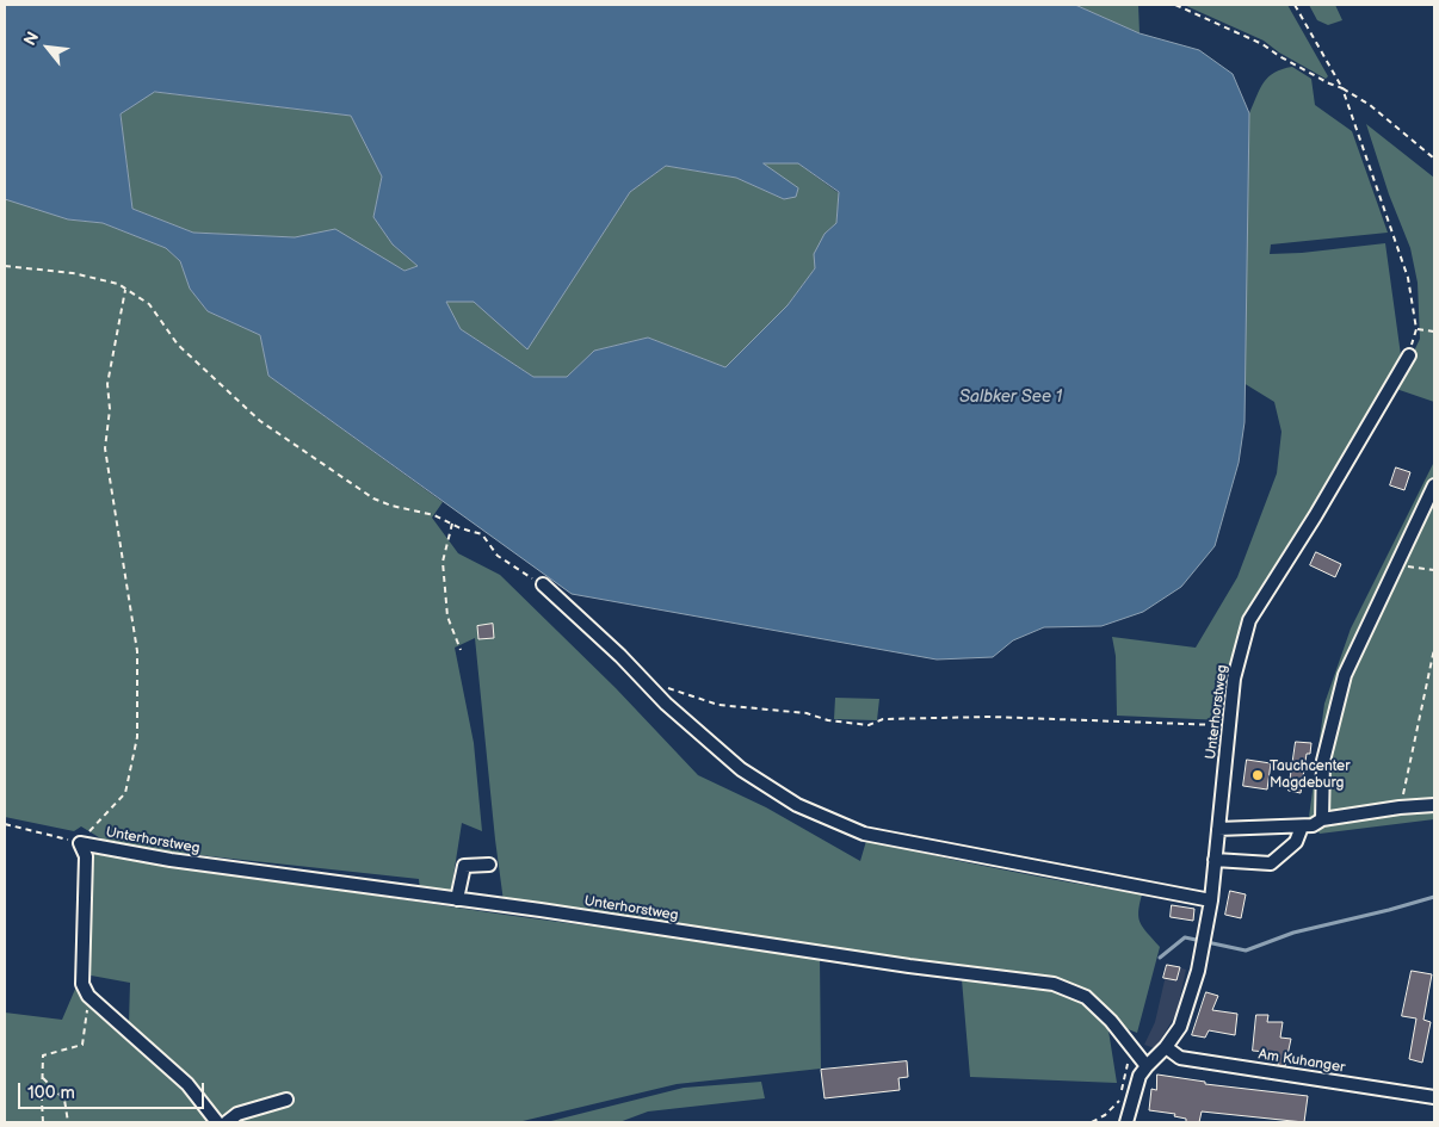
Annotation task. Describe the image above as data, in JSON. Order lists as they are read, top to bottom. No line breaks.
{"streets":{"street":["Unterhorstweg","Am Kuhanger"]},"crossings":[["Unterhorstweg","Am Kuhanger"]],"water":["Salbker See 1"],"places":["Tauchcenter Magdeburg"],"scale_bar":"100 m","north":"top left"}
